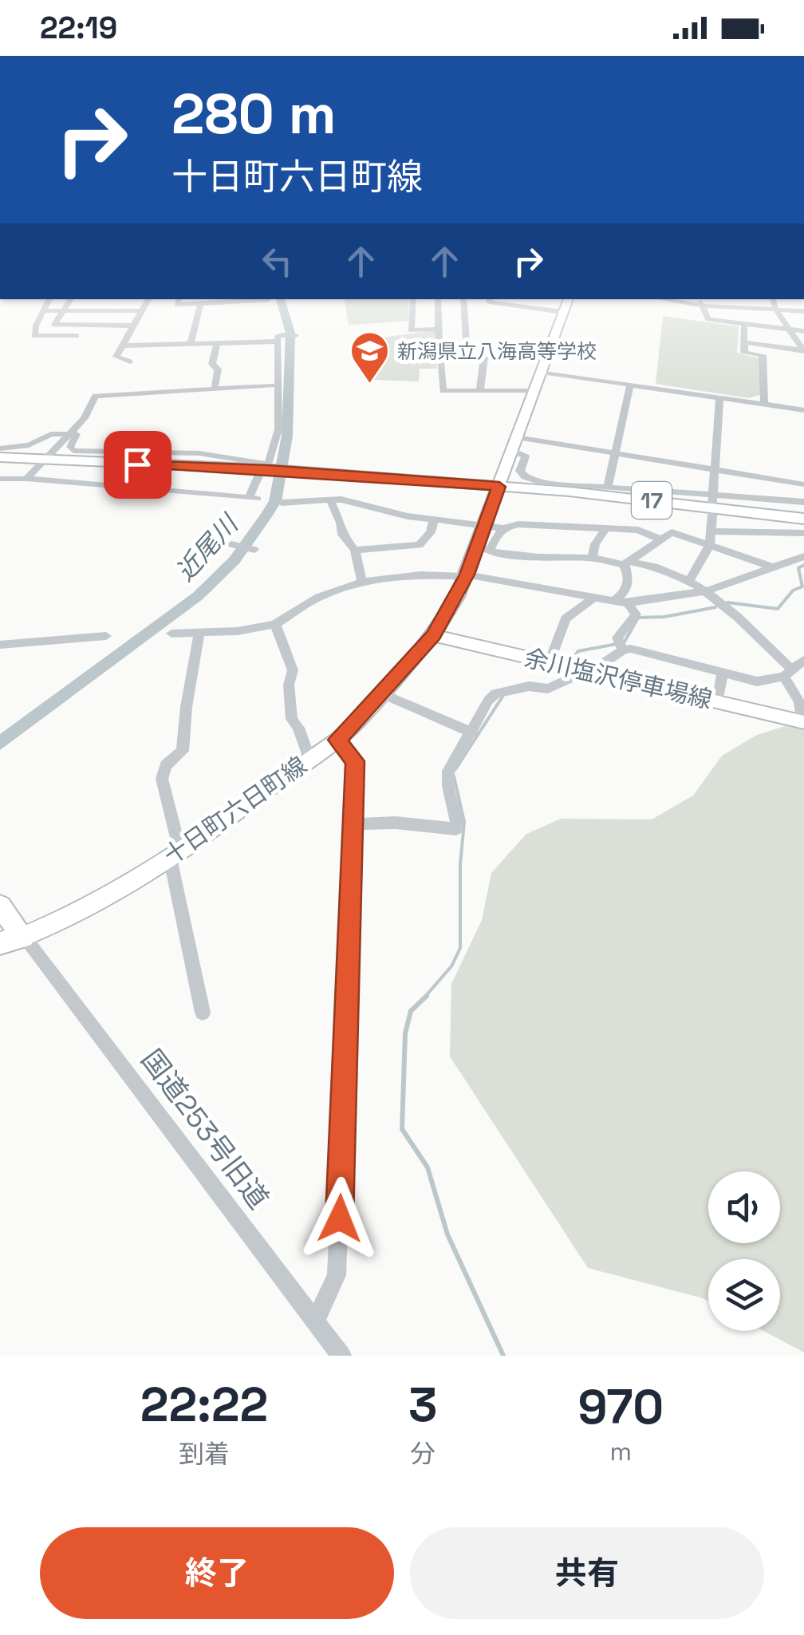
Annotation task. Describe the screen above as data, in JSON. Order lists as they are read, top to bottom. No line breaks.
{"streets":{"highway":["17"],"main road":["余川塩沢停車場線","十日町六日町線"],"street":["国道253号旧道"]},"crossings":[["17","十日町六日町線"],["余川塩沢停車場線","十日町六日町線"],["十日町六日町線","国道253号旧道"]],"water":["近尾川"],"places":{"school or university":["新潟県立八海高等学校"]},"page":{"status":"22:19","turn":["280 m","十日町六日町線"],"eta":["22:22","到着","3","分","970","m"],"buttons":["終了","共有"]}}
